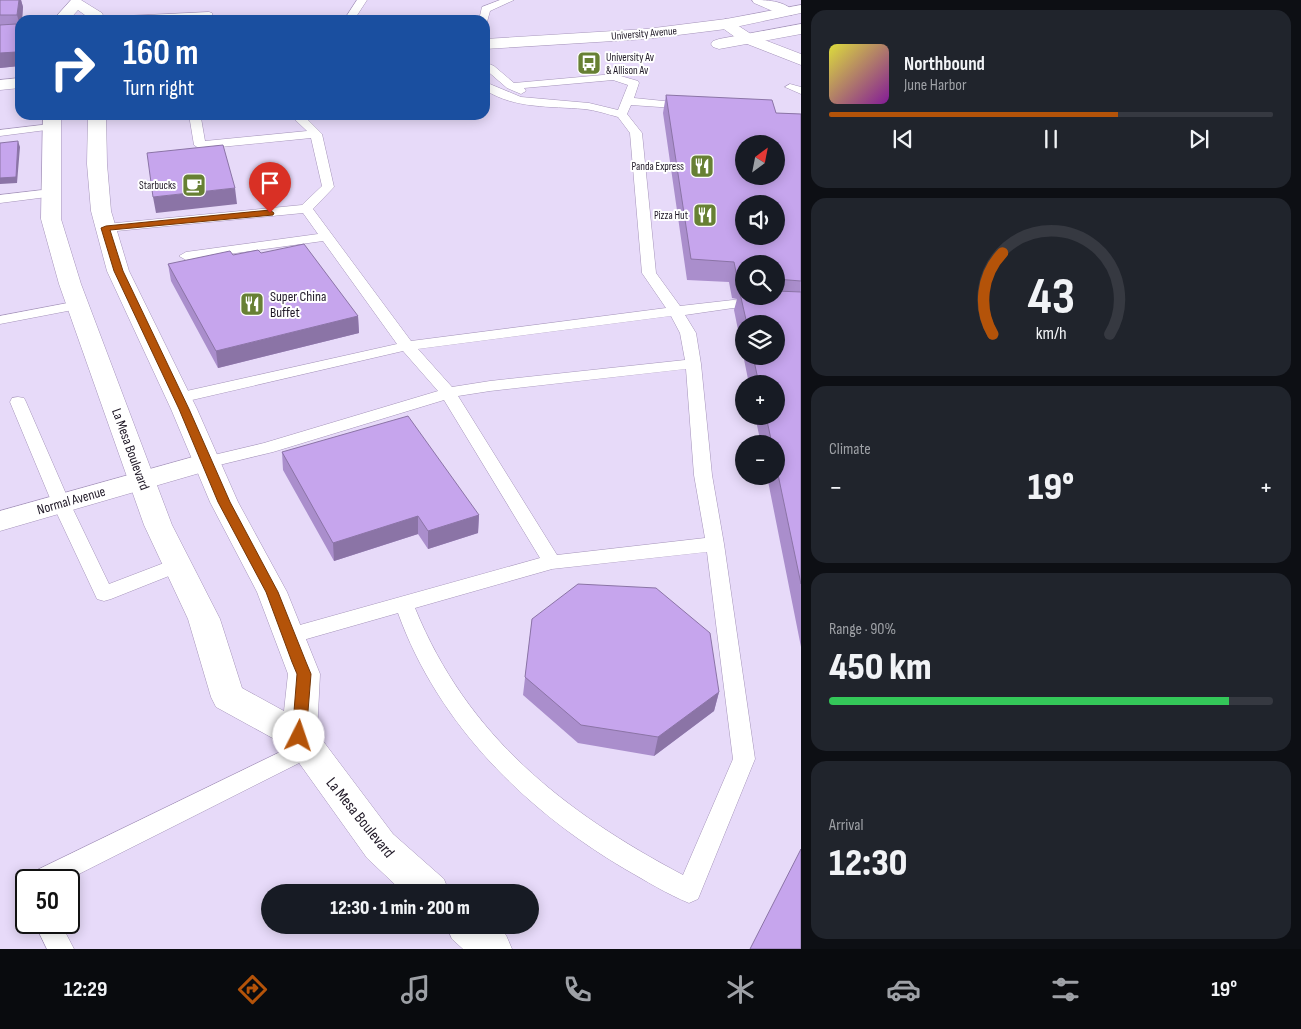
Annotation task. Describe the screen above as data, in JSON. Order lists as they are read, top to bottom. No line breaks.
{"streets":{"main road":["University Avenue","La Mesa Boulevard","Normal Avenue"]},"crossings":[["La Mesa Boulevard","Normal Avenue"]],"places":{"bus stop":["University Av & Allison Av"],"restaurant":["Panda Express","Pizza Hut","Super China Buffet"],"cafe":["Starbucks"]},"north":"top right","page":{"turn":["160 m","Turn right"],"song":["Northbound","June Harbor"],"map_buttons":["+","−"],"tile":["Climate",["Range · 90%","450 km"],["Arrival","12:30"]],"heat":["−","19°","+"],"limit":"50","trip":"12:30 · 1 min · 200 m","tabs":["12:29","19°"],"gauge":["43","km/h"]}}
